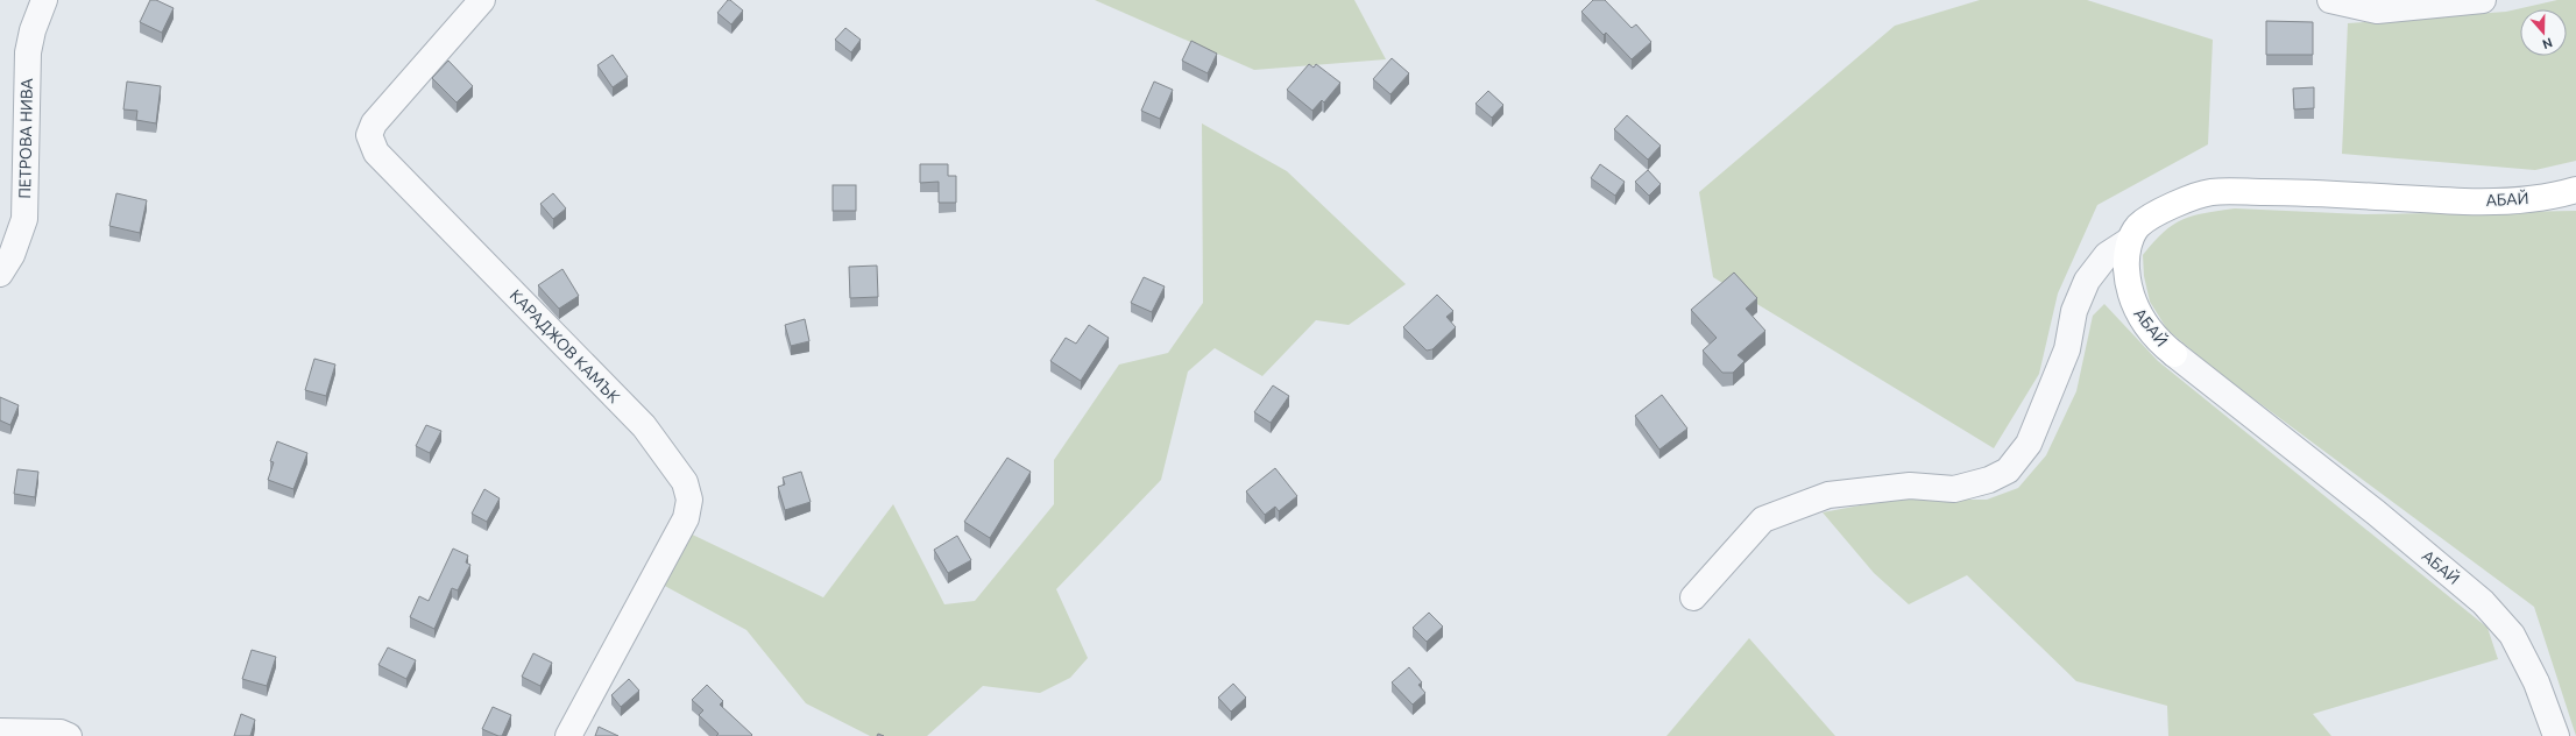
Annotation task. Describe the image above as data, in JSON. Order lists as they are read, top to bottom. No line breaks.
{"streets":{"street":["ПЕТРОВА НИВА","АБАЙ","КАРАДЖОВ КАМЪК"]},"north":"bottom"}
